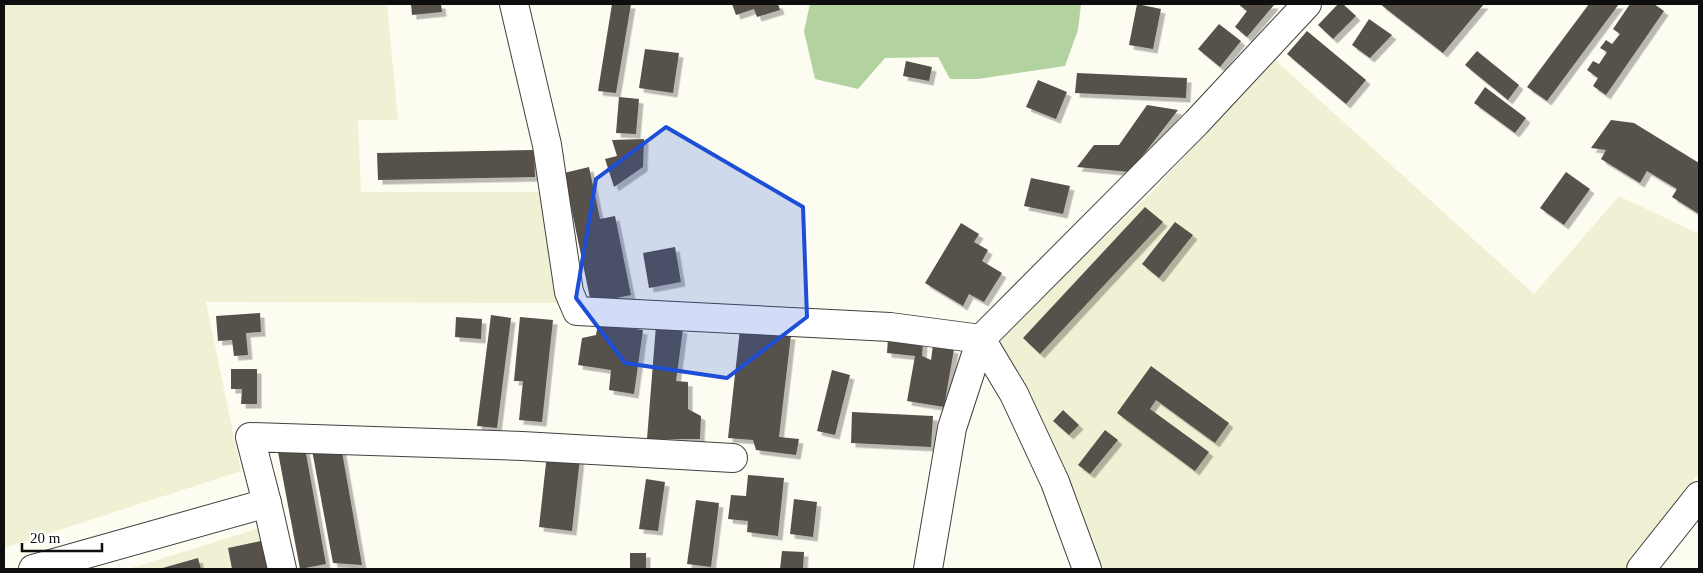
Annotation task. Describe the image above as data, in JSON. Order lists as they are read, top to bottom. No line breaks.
{"scale_bar":"20 m"}
